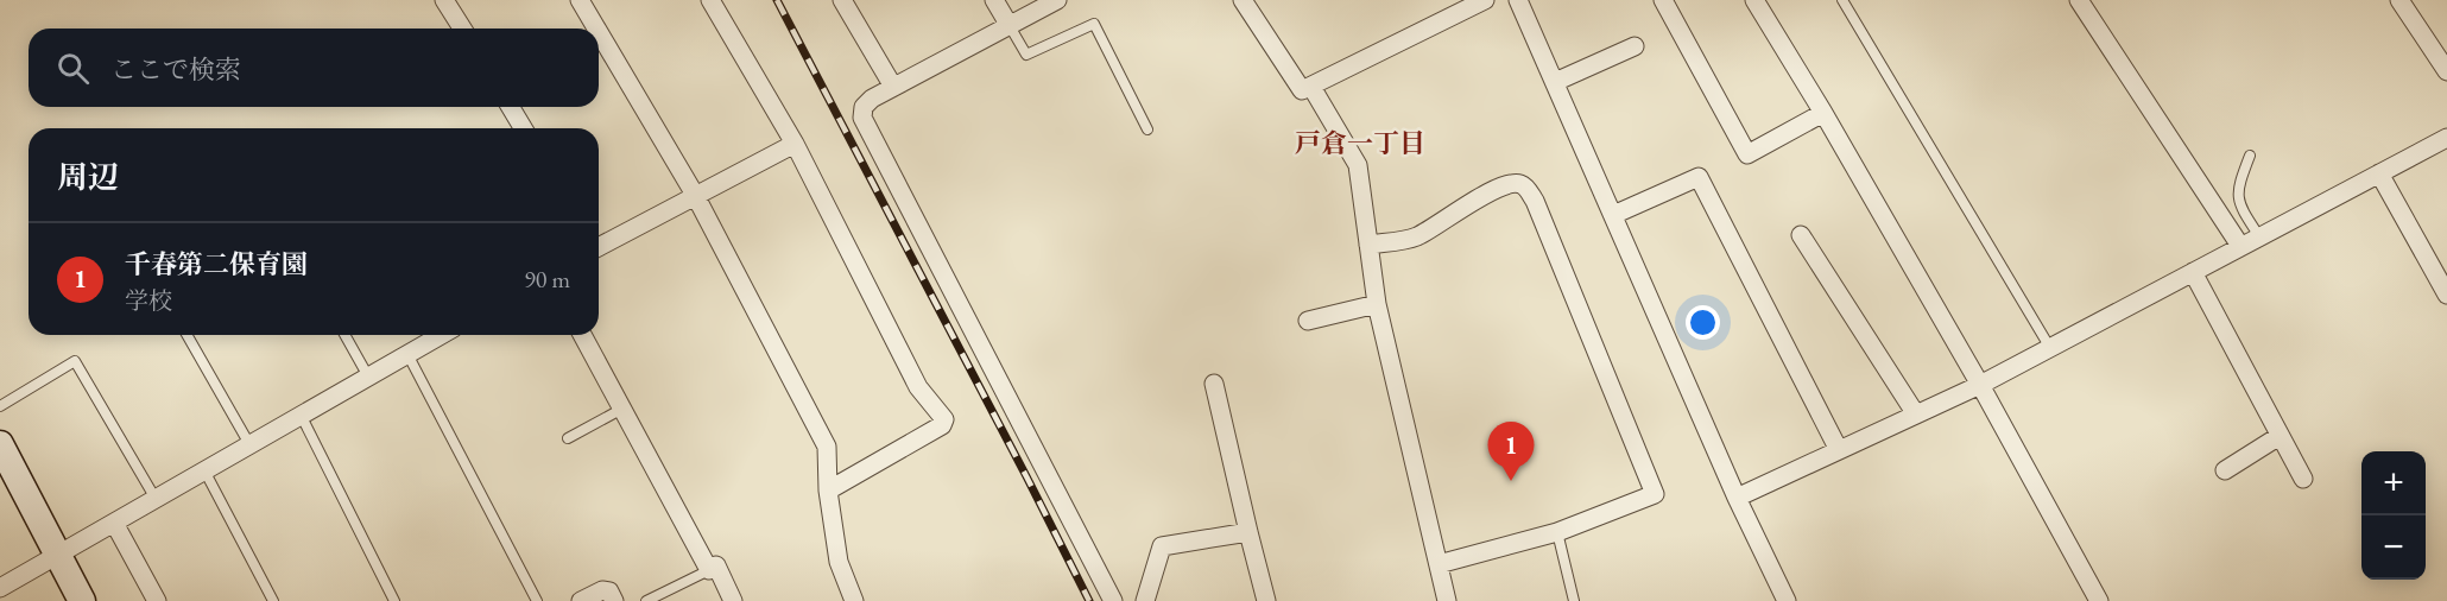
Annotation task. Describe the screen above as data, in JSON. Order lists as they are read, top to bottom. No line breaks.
{"districts":["戸倉一丁目"],"page":{"search":"ここで検索","heading":"周辺","list":[{"mark":"1","name":"千春第二保育園","note":"学校","value":"90 m"}],"pins":"1","map_buttons":["+","−"]}}
